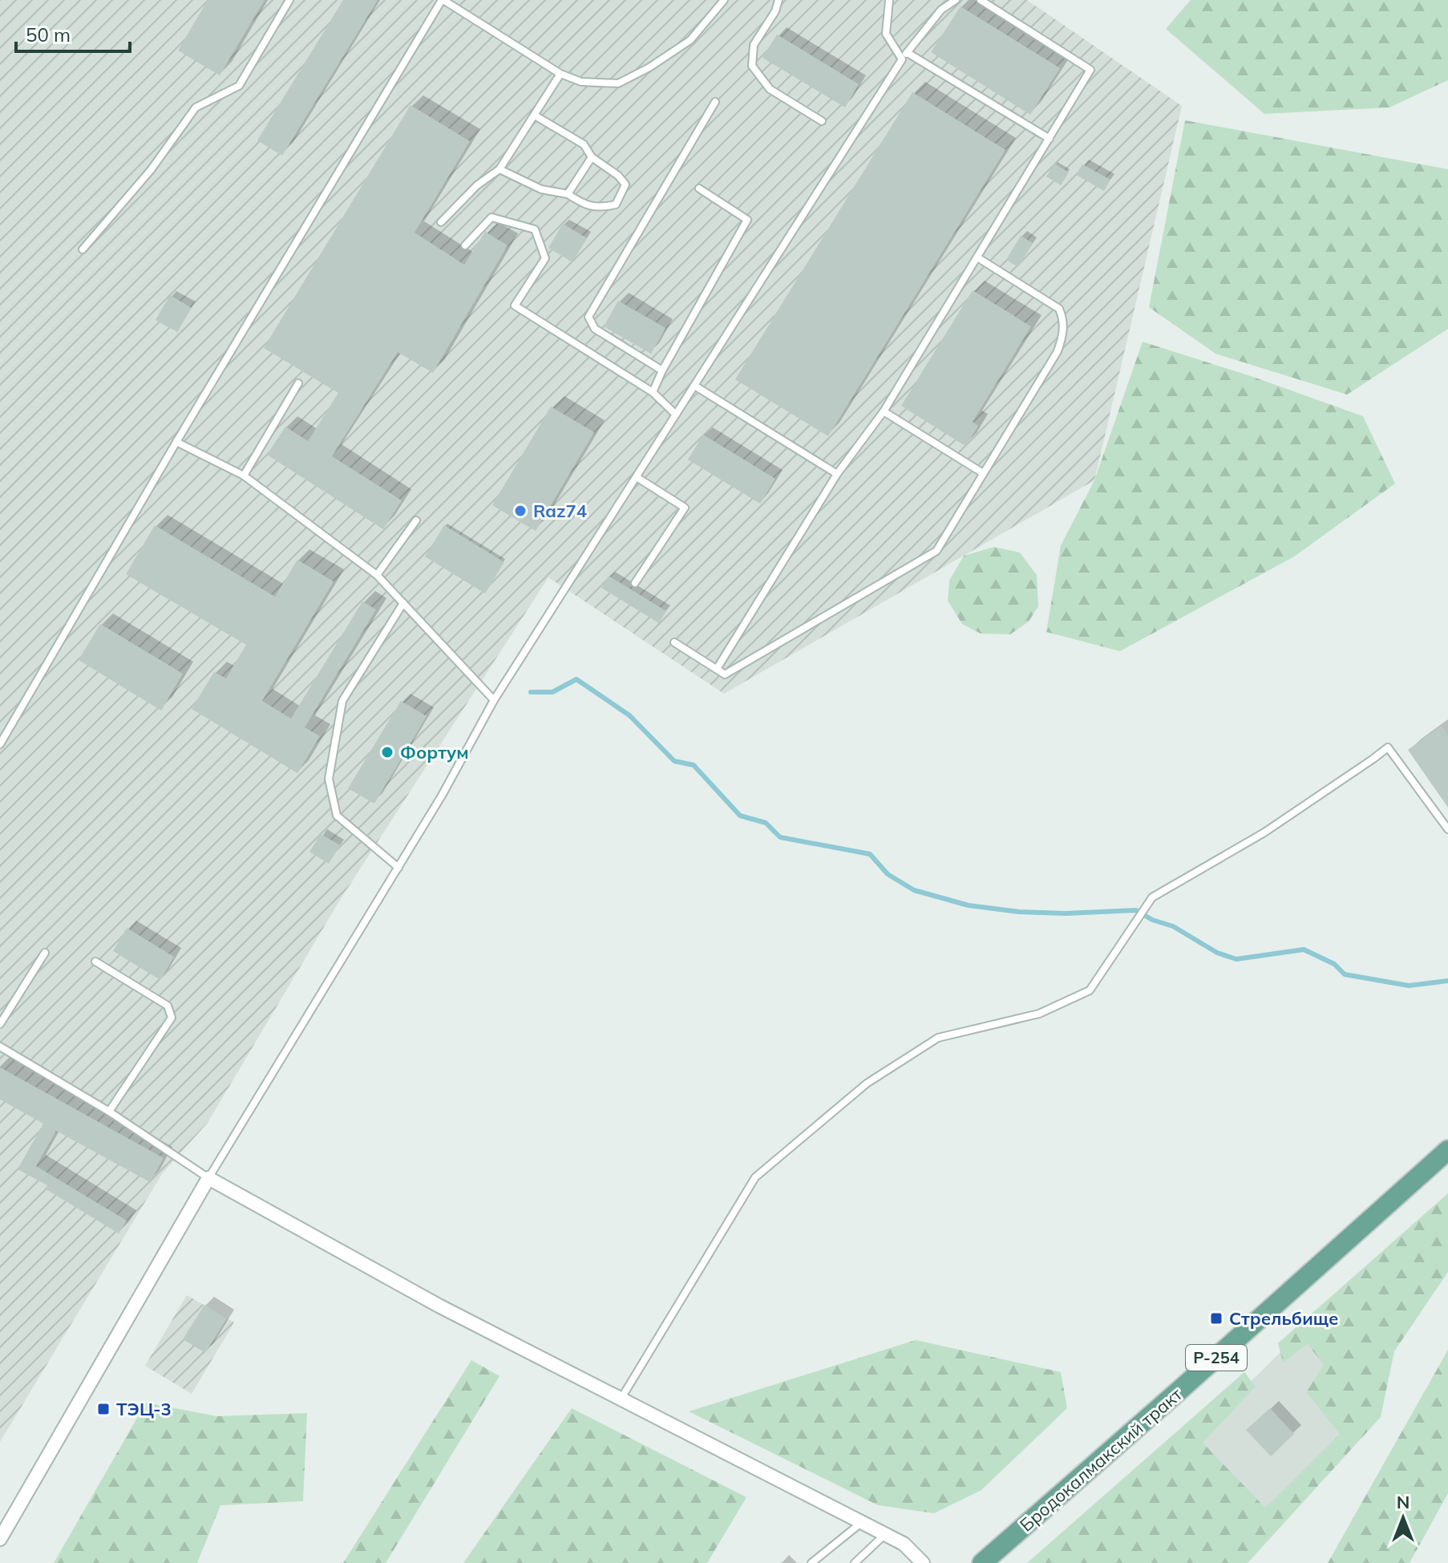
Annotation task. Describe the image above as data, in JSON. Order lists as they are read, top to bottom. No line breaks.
{"streets":{"main road":["Р-254","Бродокалмакский тракт"]},"places":{"other":["Raz74","Фортум"],"transit":["Стрельбище","ТЭЦ-3"]},"scale_bar":"50 m","north":"top"}
